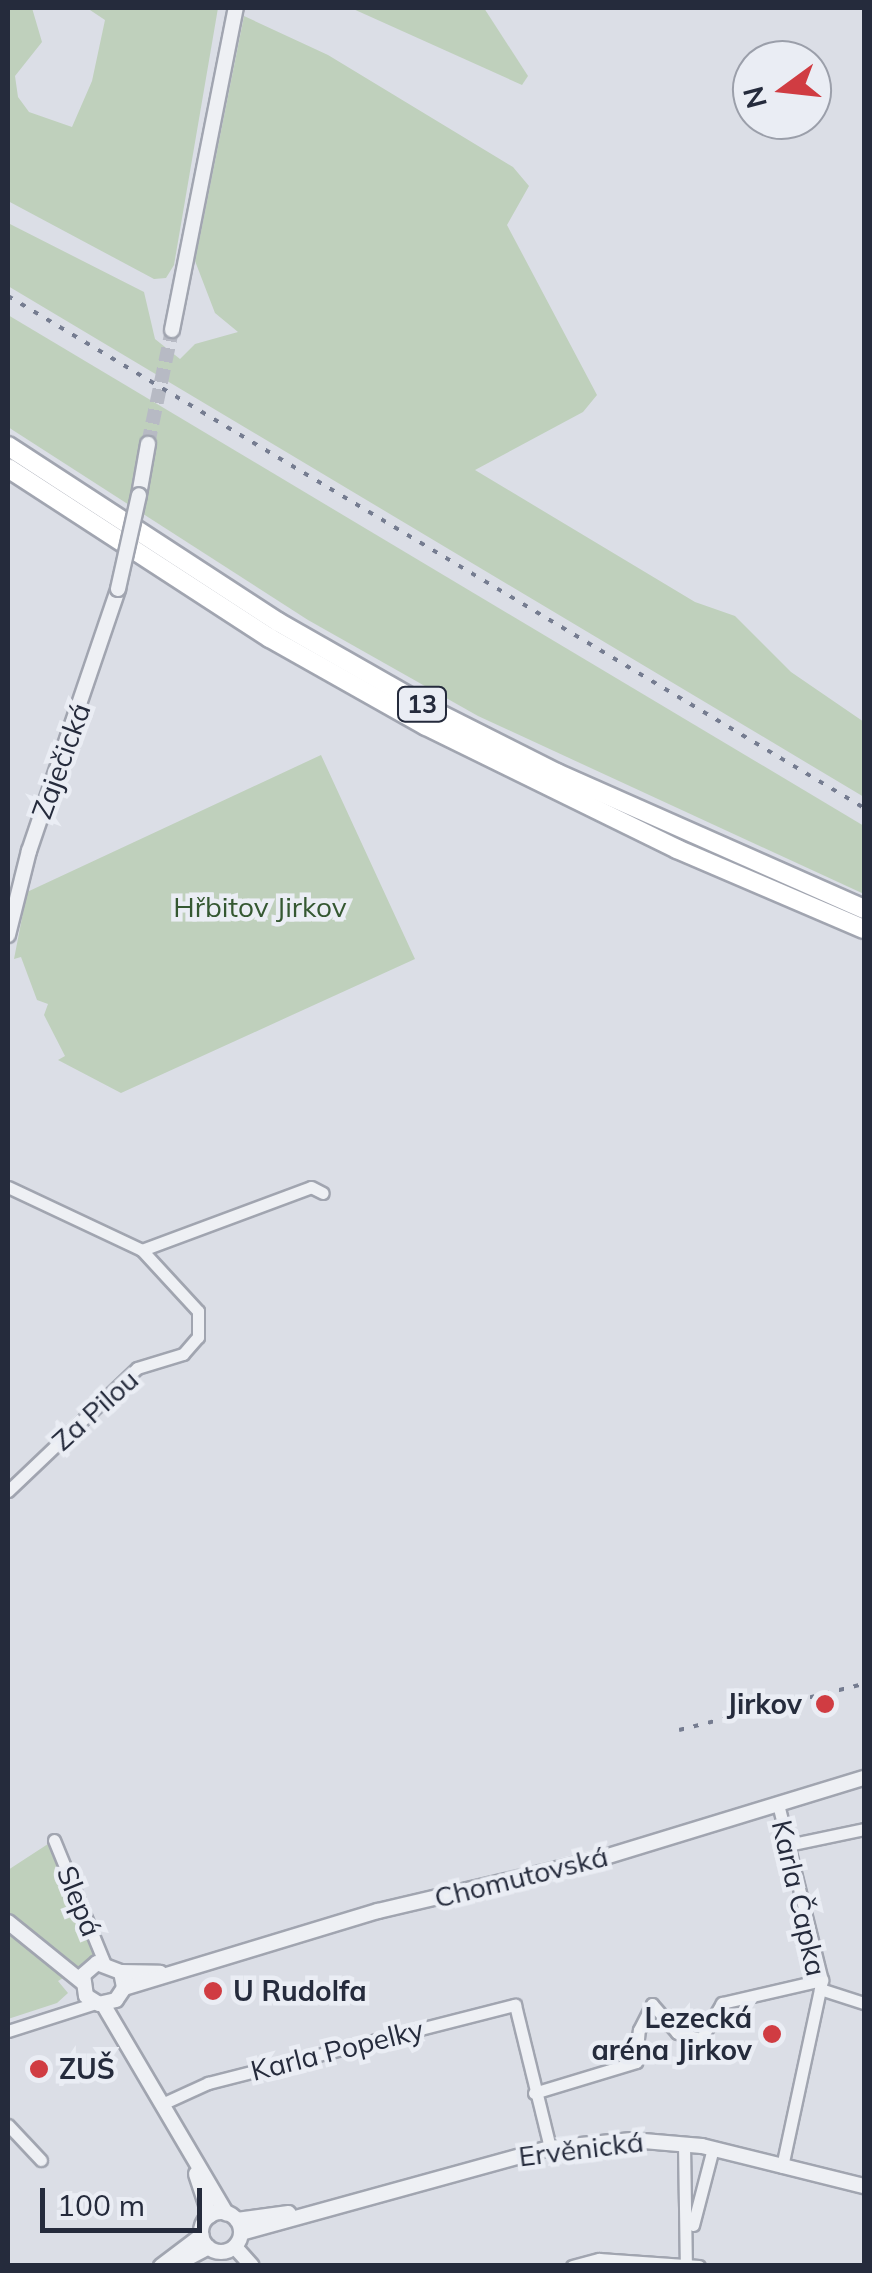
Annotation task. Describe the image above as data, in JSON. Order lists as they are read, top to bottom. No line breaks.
{"streets":{"highway":["13"],"street":["Zaječická","Za Pilou","Chomutovská","Karla Čapka","Slepá","Karla Popelky","Ervěnická"]},"crossings":[["Chomutovská","Karla Čapka"],["Chomutovská","Slepá"],["Karla Čapka","Ervěnická"]],"parks":["Hřbitov Jirkov"],"places":["Jirkov","U Rudolfa","Lezecká aréna Jirkov","ZUŠ"],"scale_bar":"100 m","north":"left"}
